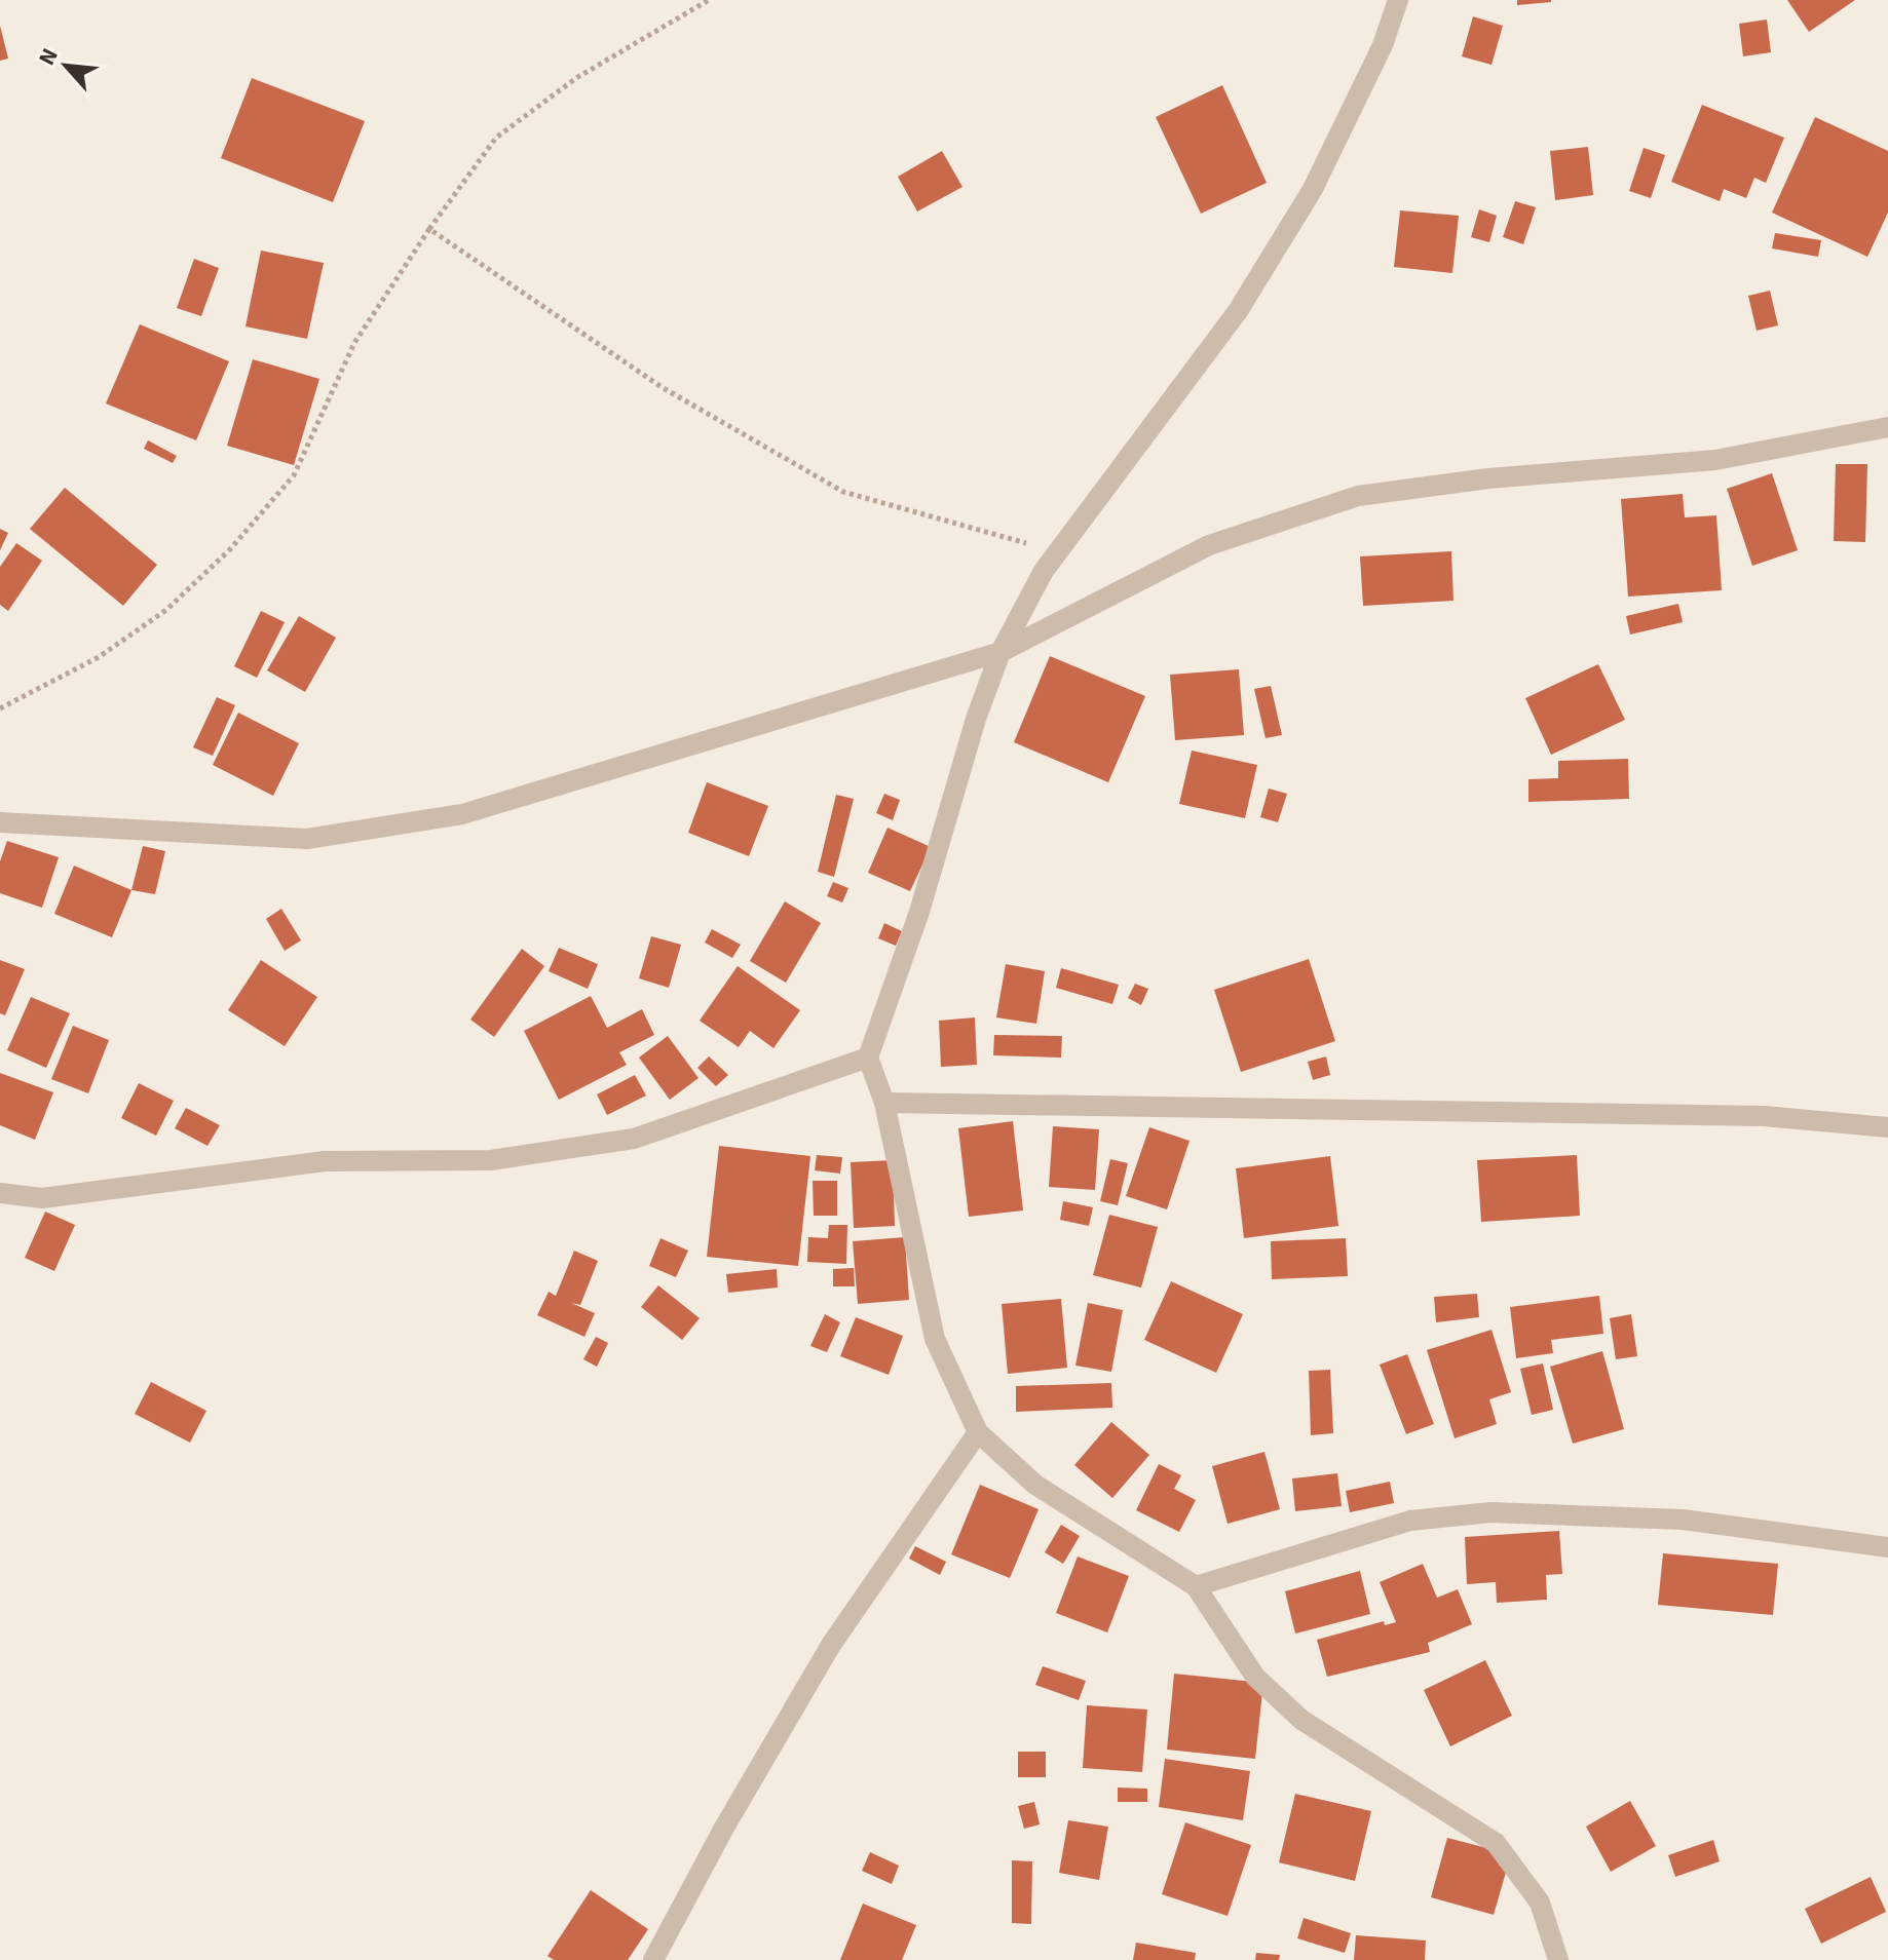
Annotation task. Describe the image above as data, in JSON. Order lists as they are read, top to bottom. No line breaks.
{"north":"top left"}
